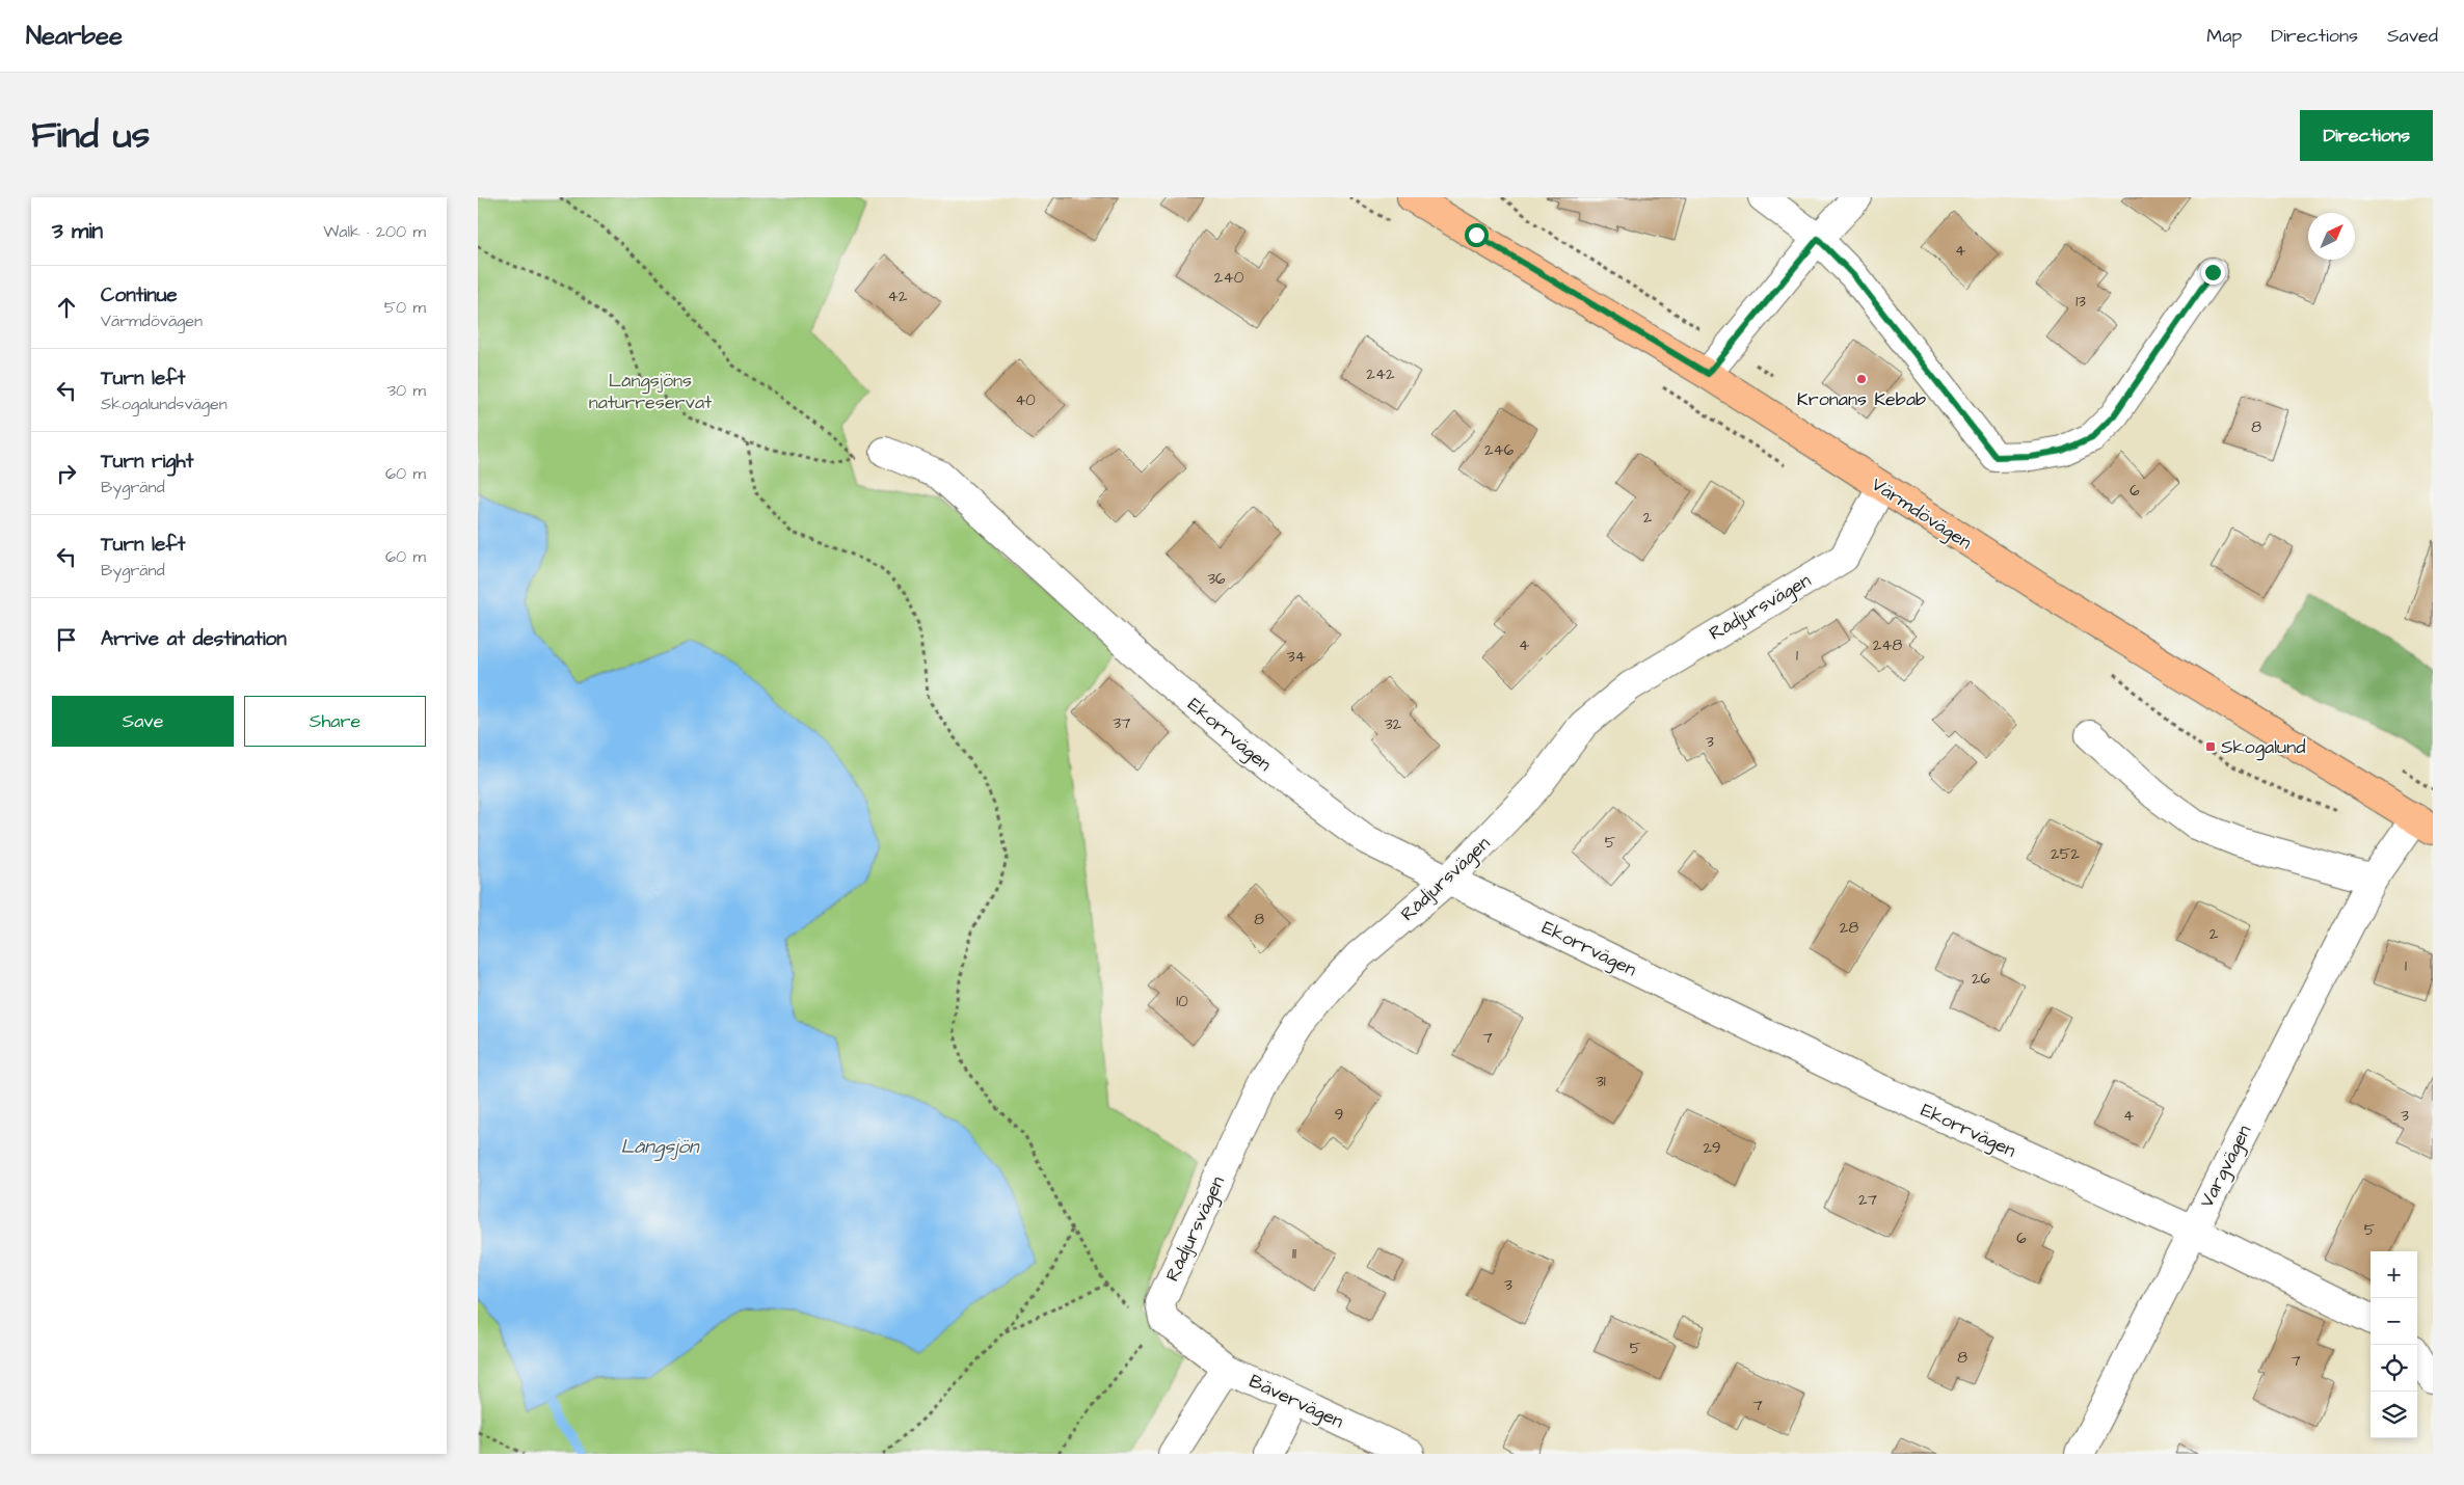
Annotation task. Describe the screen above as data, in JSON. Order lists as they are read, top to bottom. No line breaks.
{"streets":{"main road":["Värmdövägen"],"street":["Rådjursvägen","Ekorrvägen","Vargvägen","Bävervägen"]},"crossings":[["Värmdövägen","Rådjursvägen"],["Värmdövägen","Vargvägen"],["Rådjursvägen","Ekorrvägen"],["Rådjursvägen","Bävervägen"],["Ekorrvägen","Vargvägen"]],"water":["Långsjön"],"parks":["Långsjöns naturreservat"],"places":{"other":["Kronans Kebab"],"transit":["Skogalund"]},"house_numbers":["4","240","42","13","242","40","8","246","6","2","36","4","248","1","34","37","32","3","5","252","8","28","2","1","26","10","7","31","9","4","3","29","27","5","6","11","3","5","8","7","7"],"north":"top right","page":{"header":"Nearbee","nav":["Map","Directions","Saved"],"title":"Find us","buttons":["Directions",["Save","Share"]],"heading":["3 min","Walk · 200 m"],"list":[["Continue","Värmdövägen","50 m"],["Turn left","Skogalundsvägen","30 m"],["Turn right","Bygränd","60 m"],["Turn left","Bygränd","60 m"],"Arrive at destination"],"map_buttons":["+","−"]}}
